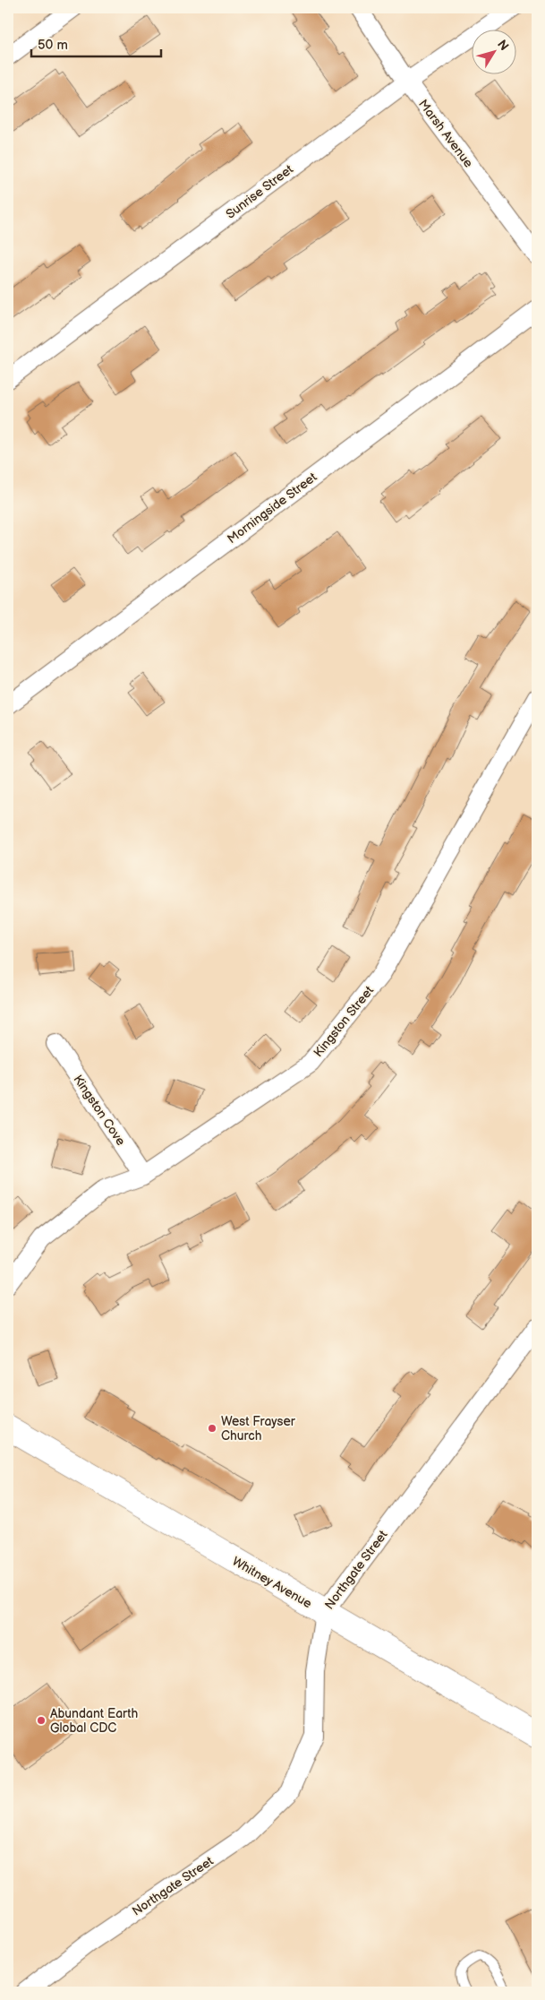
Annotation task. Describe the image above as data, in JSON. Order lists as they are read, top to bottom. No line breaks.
{"streets":{"main road":["Whitney Avenue"],"street":["Marsh Avenue","Sunrise Street","Morningside Street","Kingston Street","Kingston Cove","Northgate Street"]},"crossings":[["Marsh Avenue","Sunrise Street"],["Kingston Street","Kingston Cove"],["Northgate Street","Whitney Avenue"]],"places":["West Frayser Church","Abundant Earth Global CDC"],"scale_bar":"50 m","north":"top right"}
